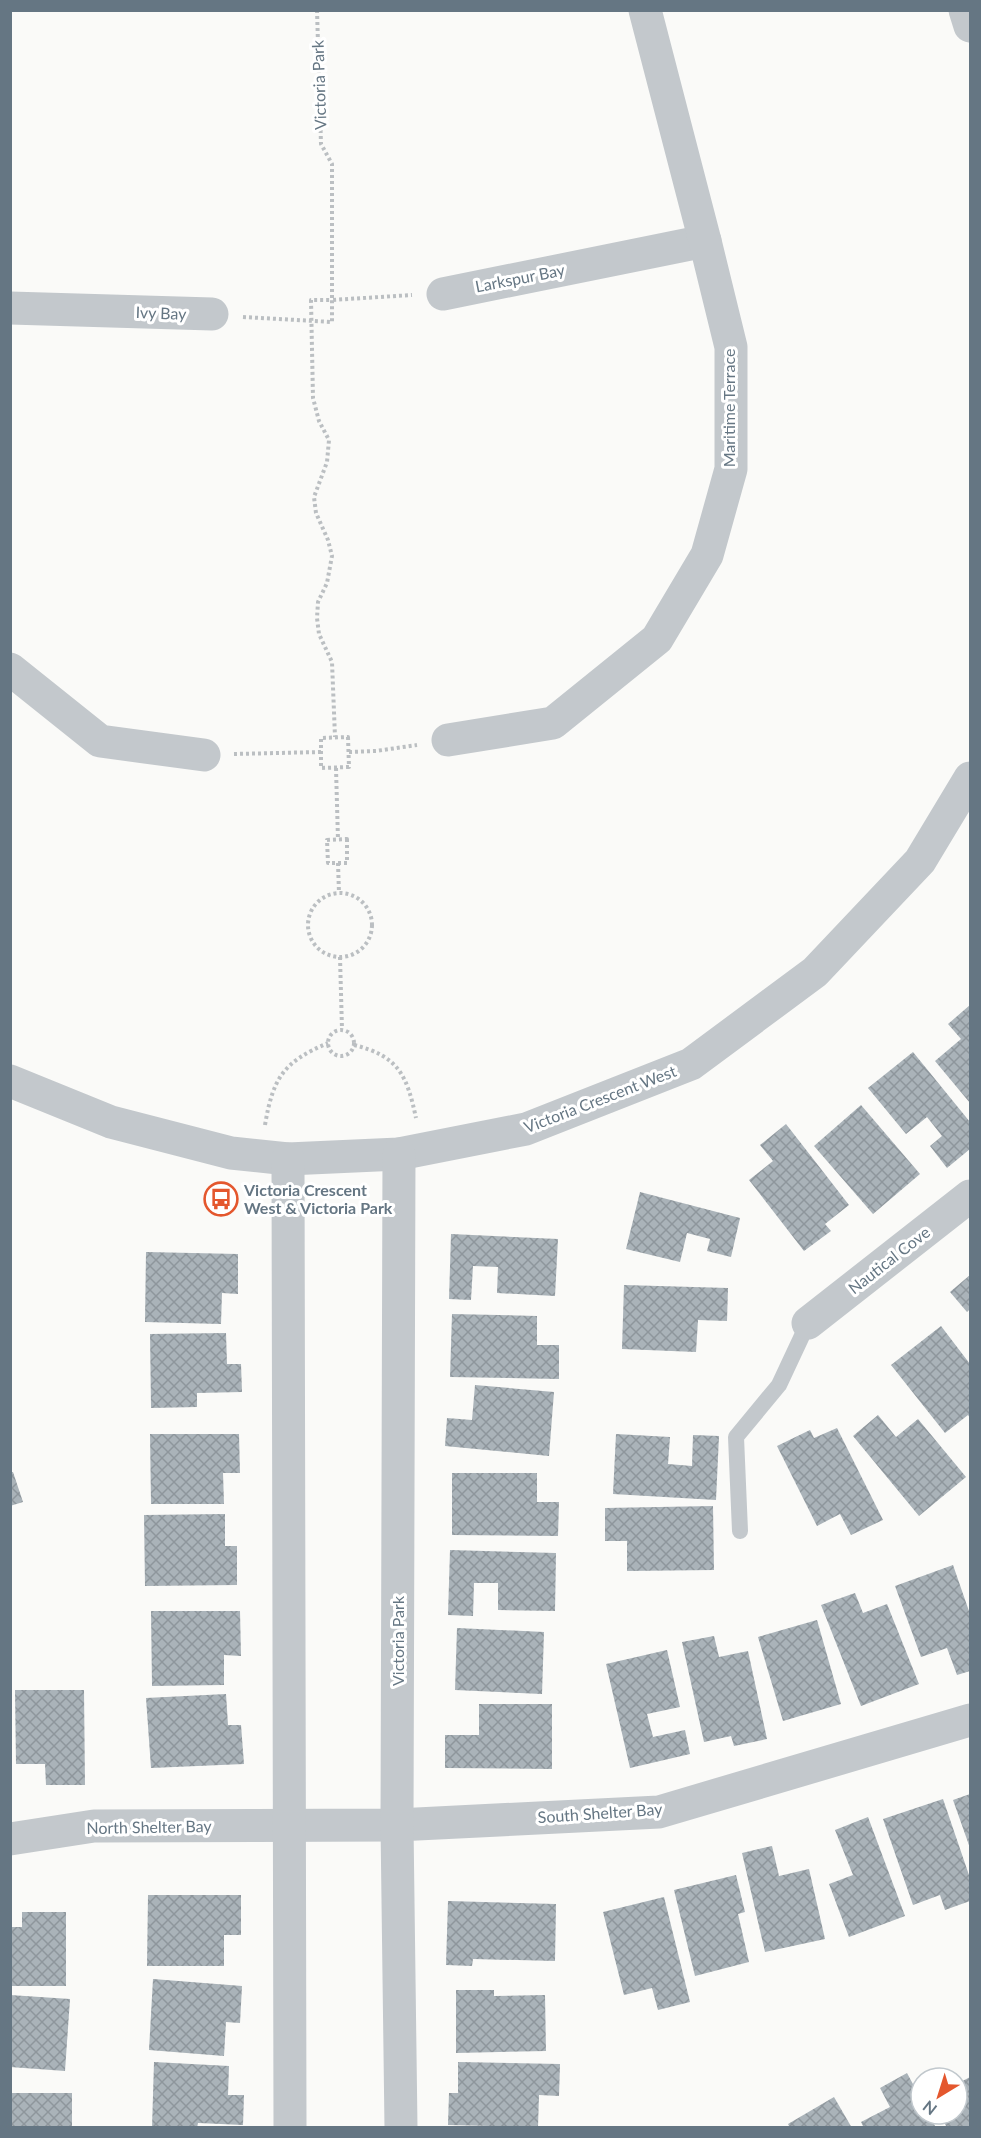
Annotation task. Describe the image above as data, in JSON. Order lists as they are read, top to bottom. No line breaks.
{"streets":{"street":["Victoria Park","Larkspur Bay","Ivy Bay","Maritime Terrace","Victoria Crescent West","Nautical Cove","South Shelter Bay","North Shelter Bay"]},"crossings":[["Victoria Park","Victoria Crescent West"],["Victoria Park","South Shelter Bay"],["Larkspur Bay","Maritime Terrace"],["South Shelter Bay","North Shelter Bay"]],"places":{"bus stop":["Victoria Crescent West & Victoria Park"]},"north":"bottom left"}
